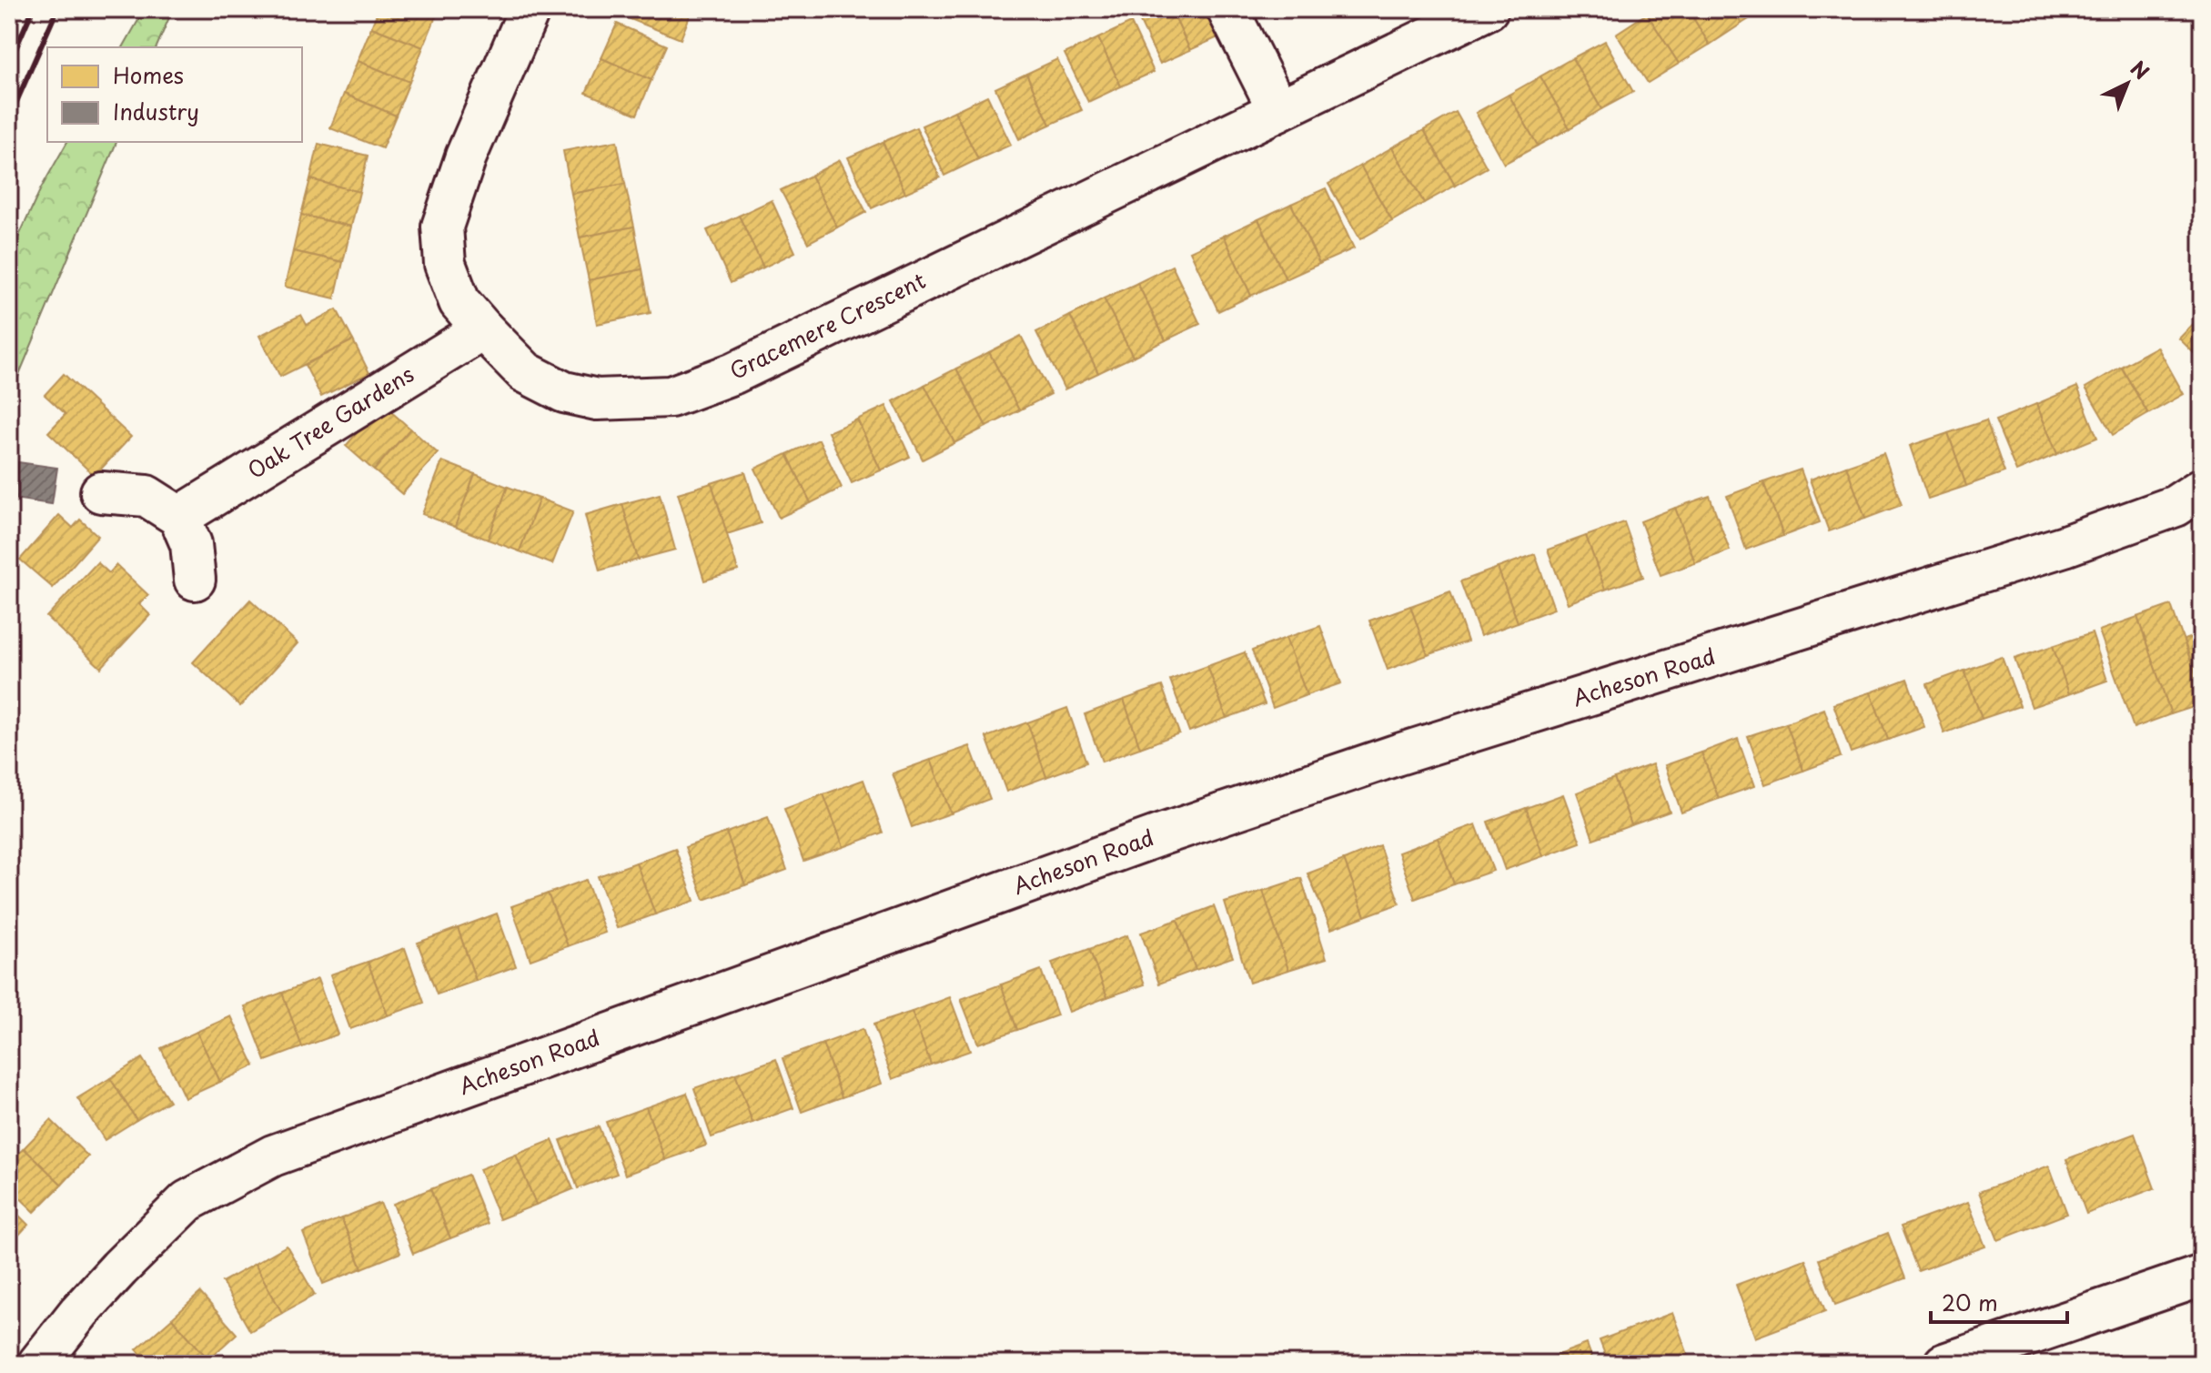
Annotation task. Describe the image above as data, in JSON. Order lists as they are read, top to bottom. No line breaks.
{"streets":{"street":["Gracemere Crescent","Oak Tree Gardens","Acheson Road"]},"crossings":[["Gracemere Crescent","Oak Tree Gardens"]],"legend":["Homes","Industry"],"scale_bar":"20 m","north":"top right"}
